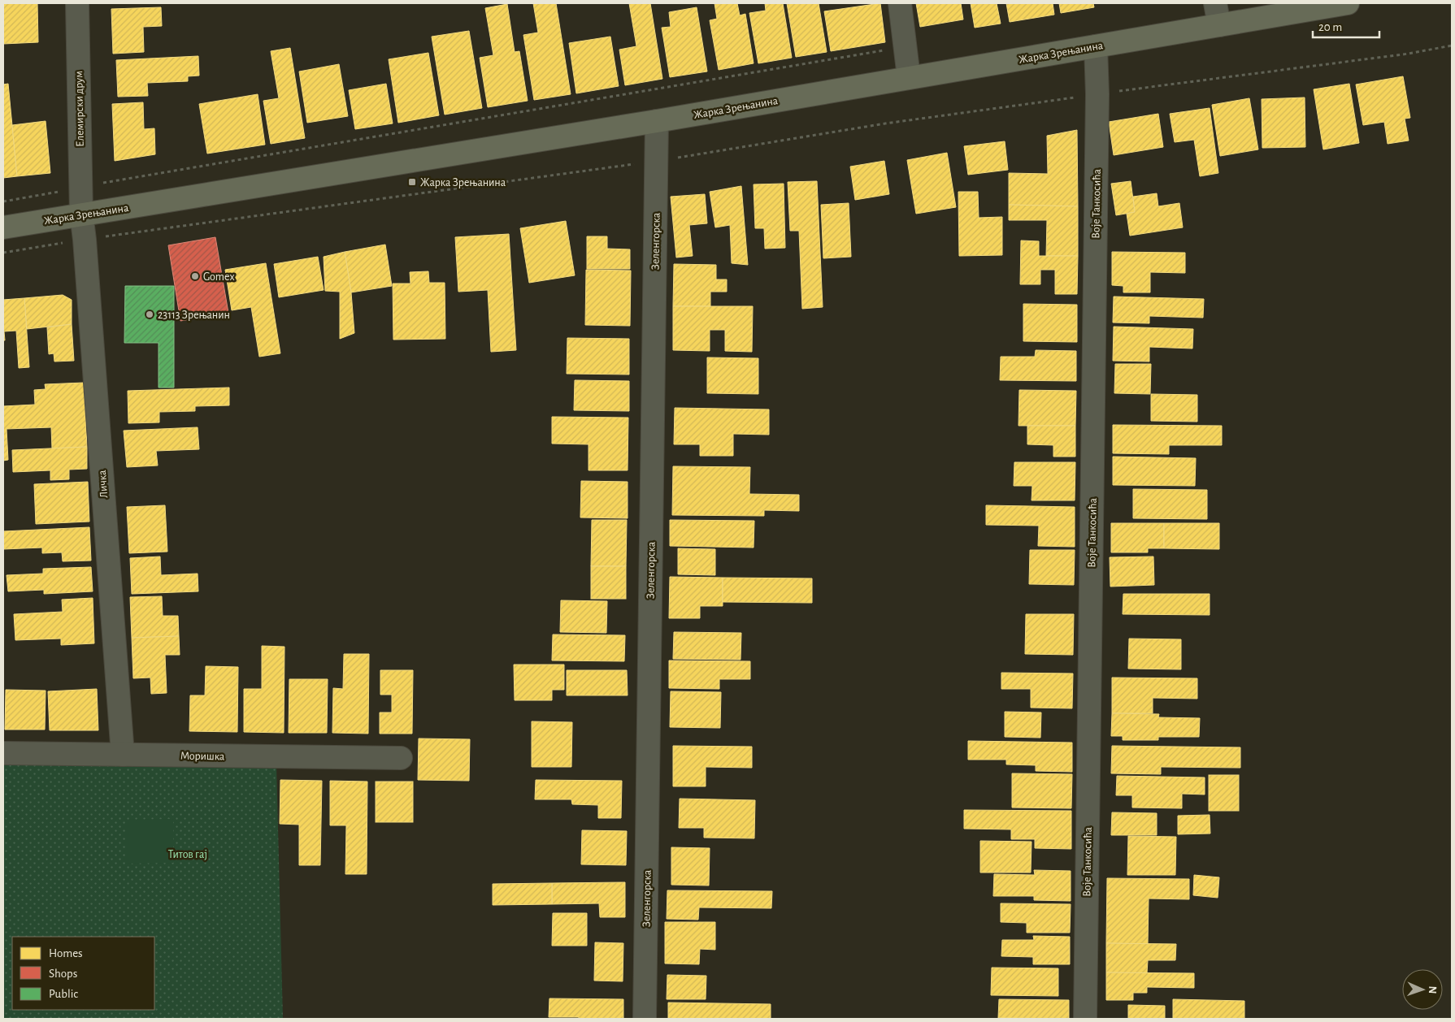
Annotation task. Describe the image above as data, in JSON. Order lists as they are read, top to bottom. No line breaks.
{"streets":{"main road":["Жарка Зрењанина"],"street":["Елемирски друм","Воје Танкосића","Зеленгорска","Личка","Моришка"]},"crossings":[["Жарка Зрењанина","Елемирски друм"],["Жарка Зрењанина","Воје Танкосића"],["Жарка Зрењанина","Зеленгорска"],["Жарка Зрењанина","Личка"],["Елемирски друм","Личка"],["Личка","Моришка"]],"parks":["Титов гај"],"places":{"transit":["Жарка Зрењанина"],"other":["Gomex","23113 Зрењанин"]},"legend":["Homes","Shops","Public"],"scale_bar":"20 m","north":"right"}
